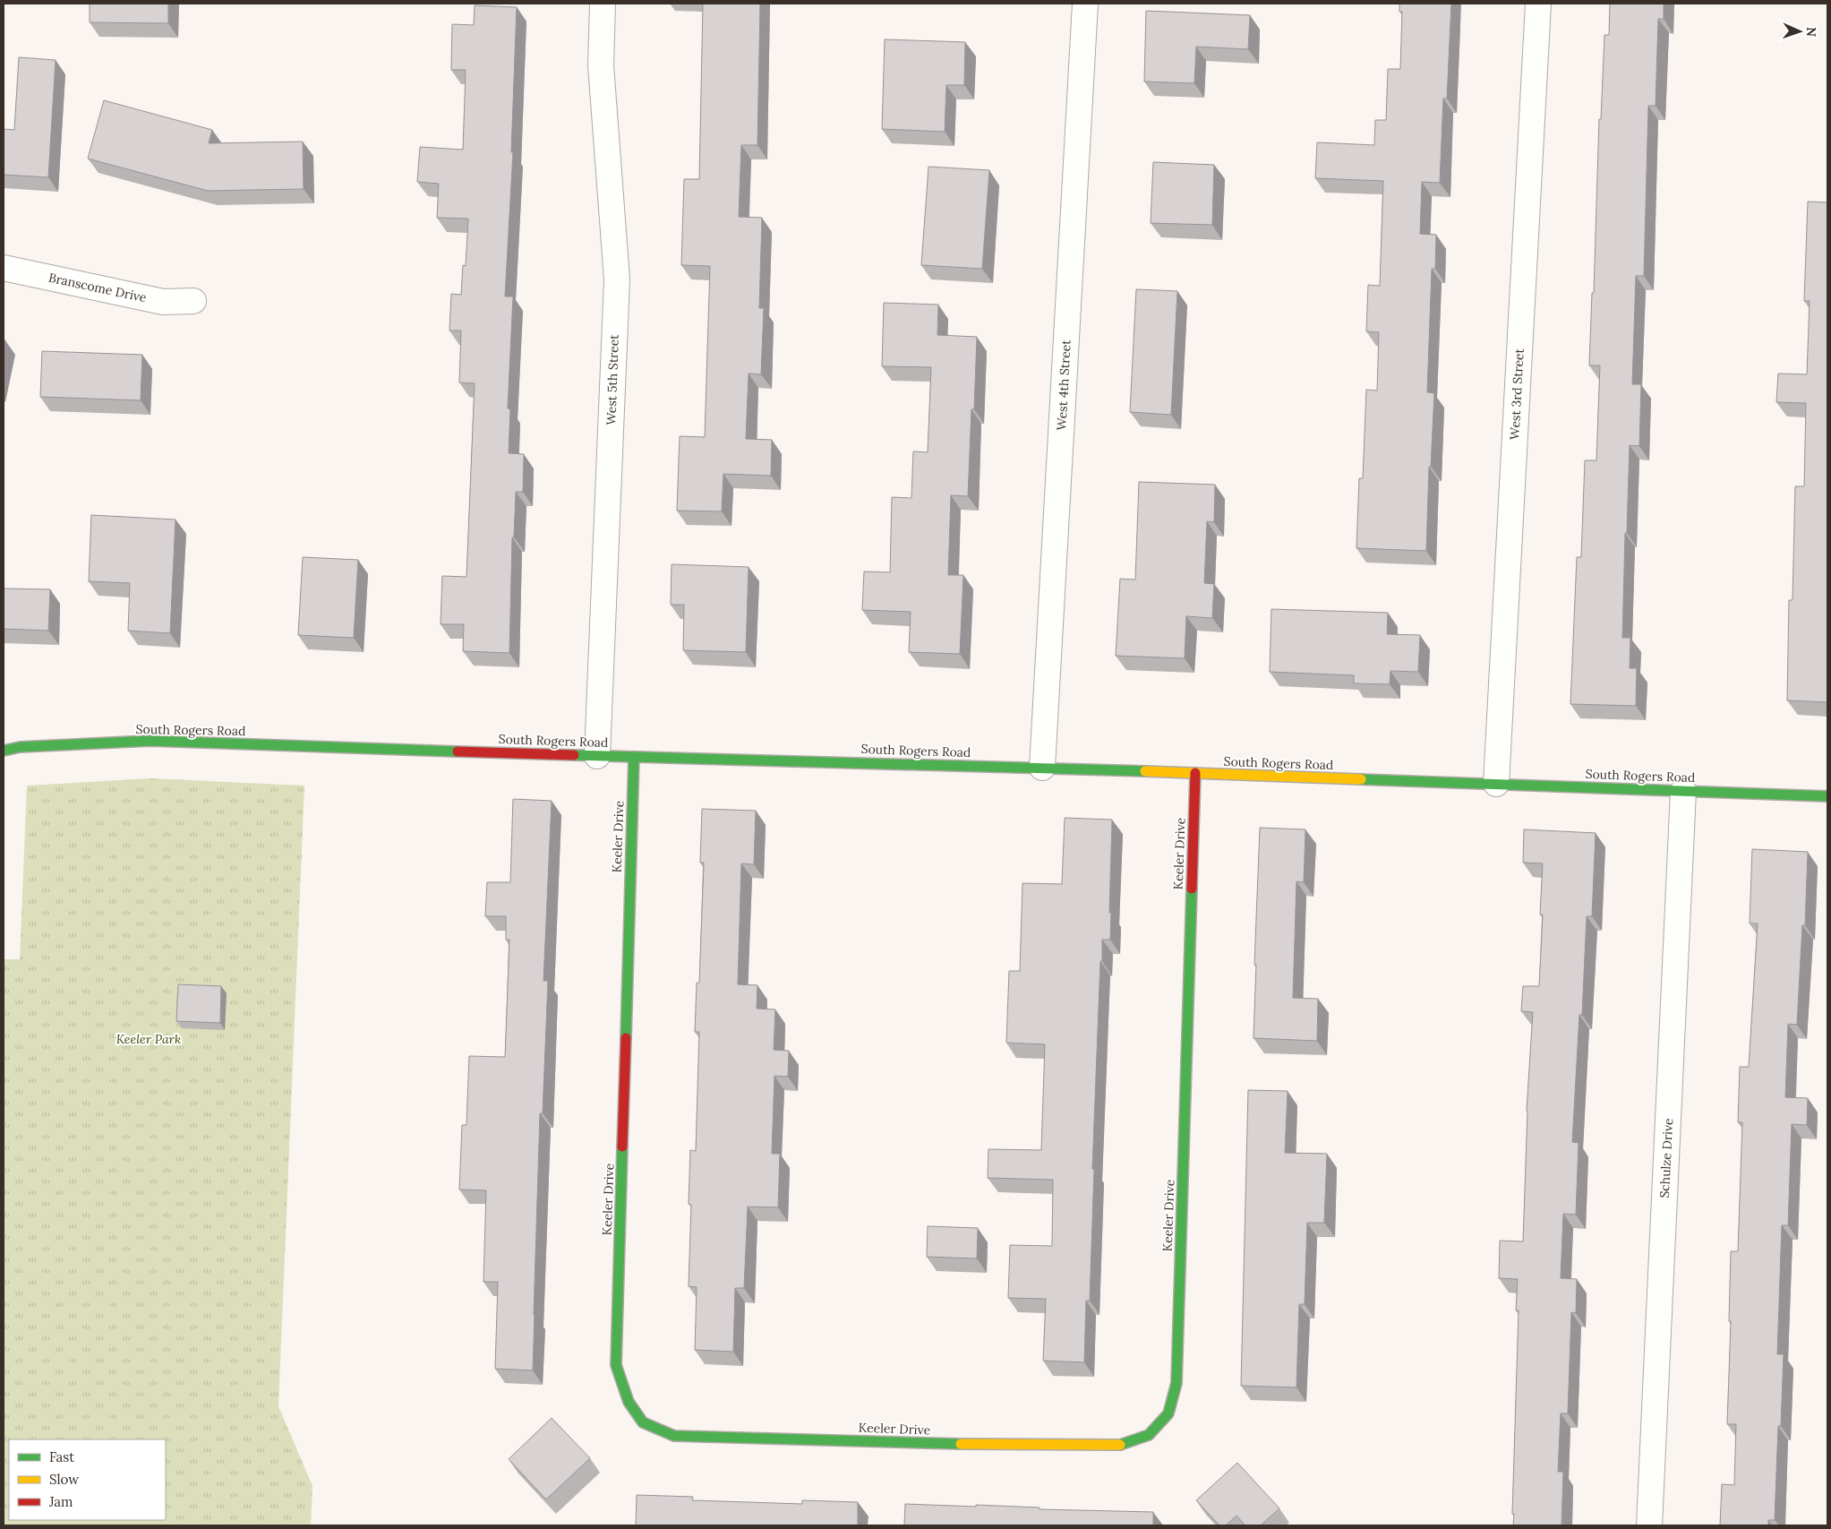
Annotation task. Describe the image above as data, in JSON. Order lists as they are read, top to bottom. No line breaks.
{"streets":{"street":["Branscome Drive","West 5th Street","West 4th Street","West 3rd Street","South Rogers Road","Keeler Drive","Schulze Drive"]},"crossings":[["West 5th Street","South Rogers Road"],["West 4th Street","South Rogers Road"],["West 3rd Street","South Rogers Road"],["South Rogers Road","Keeler Drive"],["South Rogers Road","Schulze Drive"]],"parks":["Keeler Park"],"legend":["Fast","Slow","Jam"],"north":"right"}
